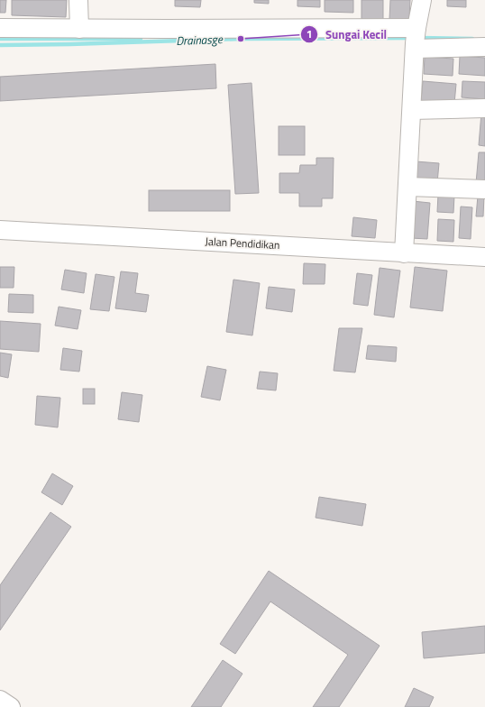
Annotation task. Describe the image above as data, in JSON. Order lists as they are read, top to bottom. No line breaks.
{"streets":{"street":["Jalan Pendidikan"]},"water":["Drainasge"],"places":["Sungai Kecil"]}
